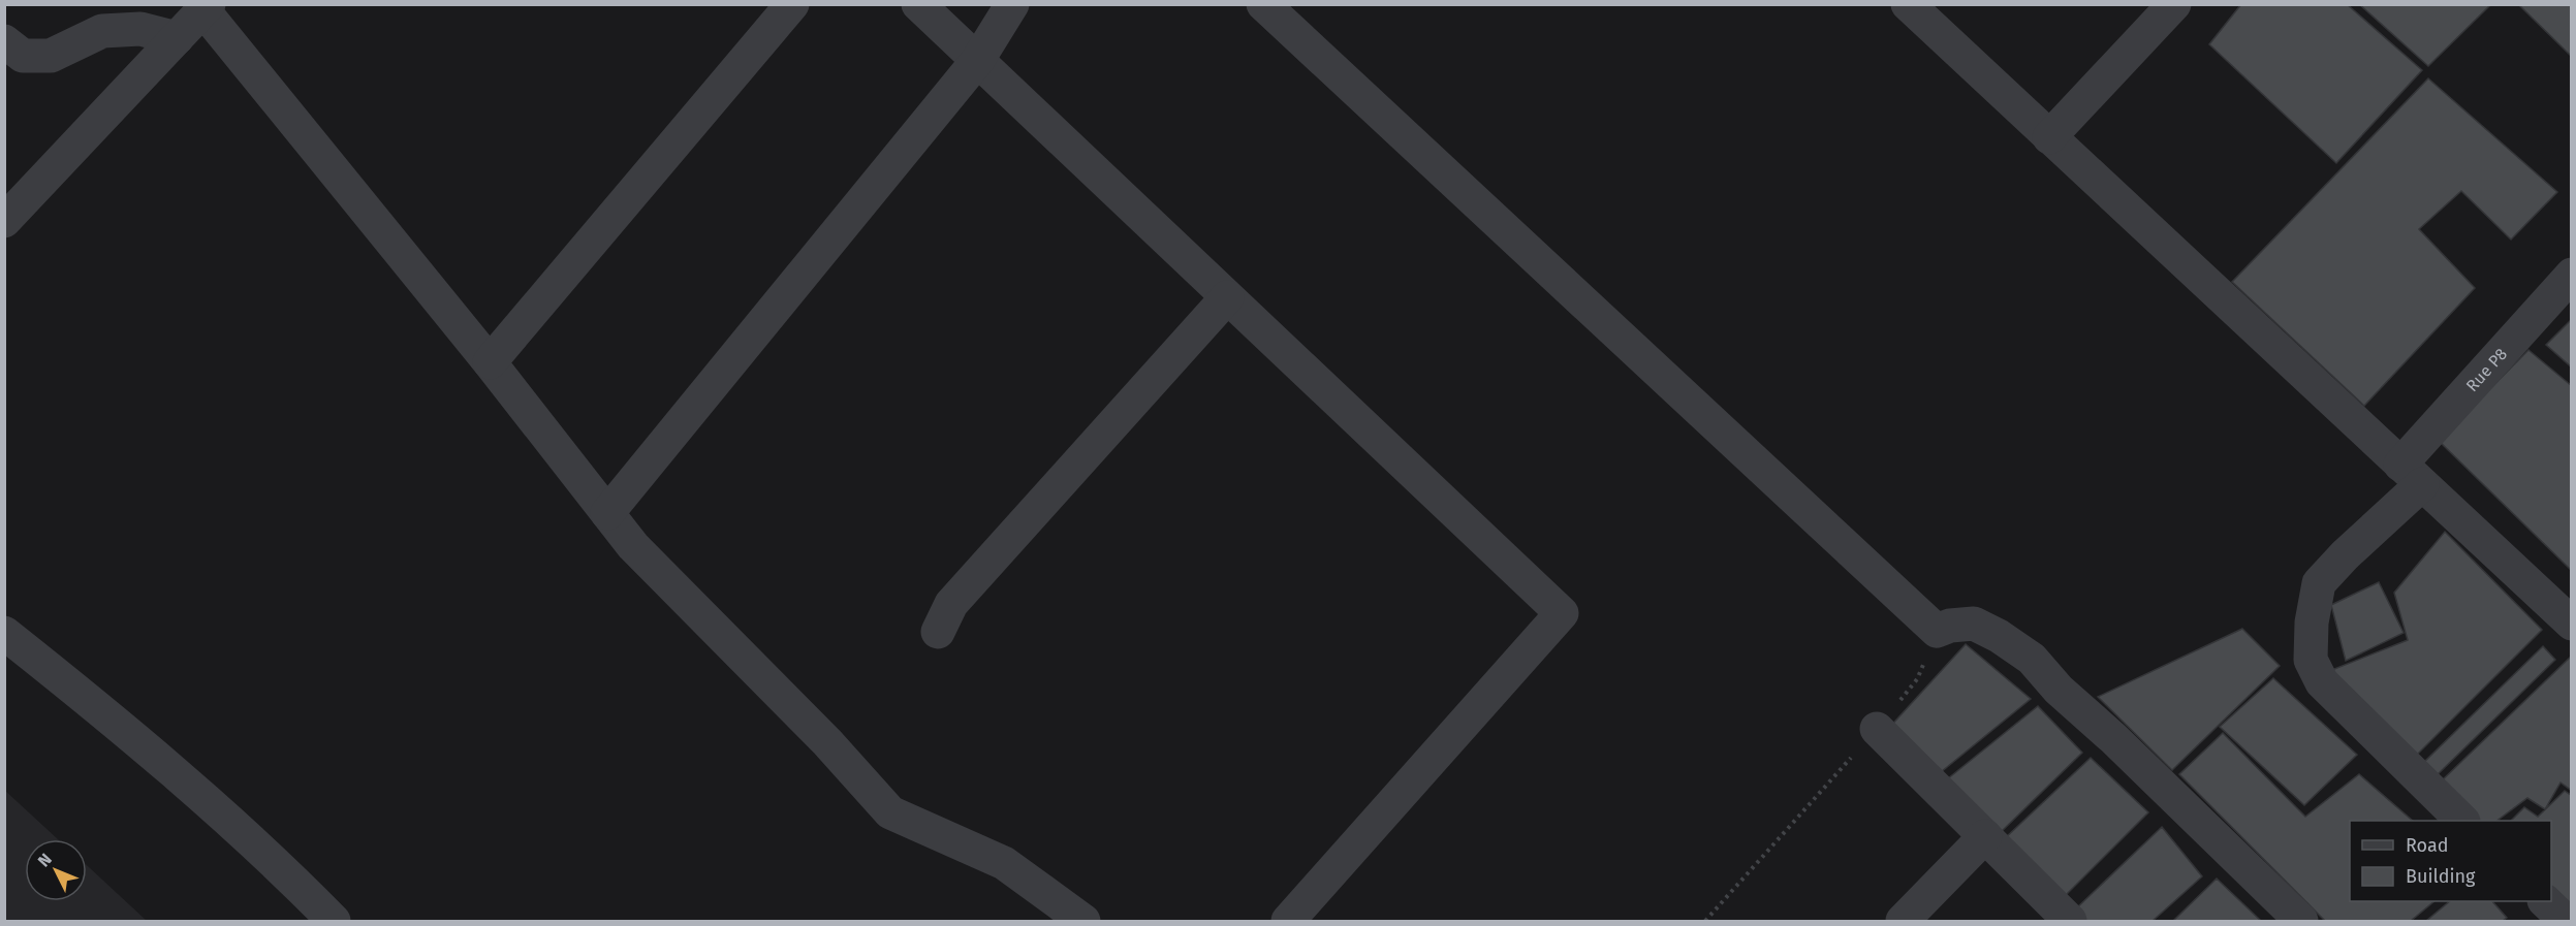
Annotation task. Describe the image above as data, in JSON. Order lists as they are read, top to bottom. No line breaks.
{"streets":{"street":["Rue P8"]},"legend":["Road","Building"],"north":"top left"}
